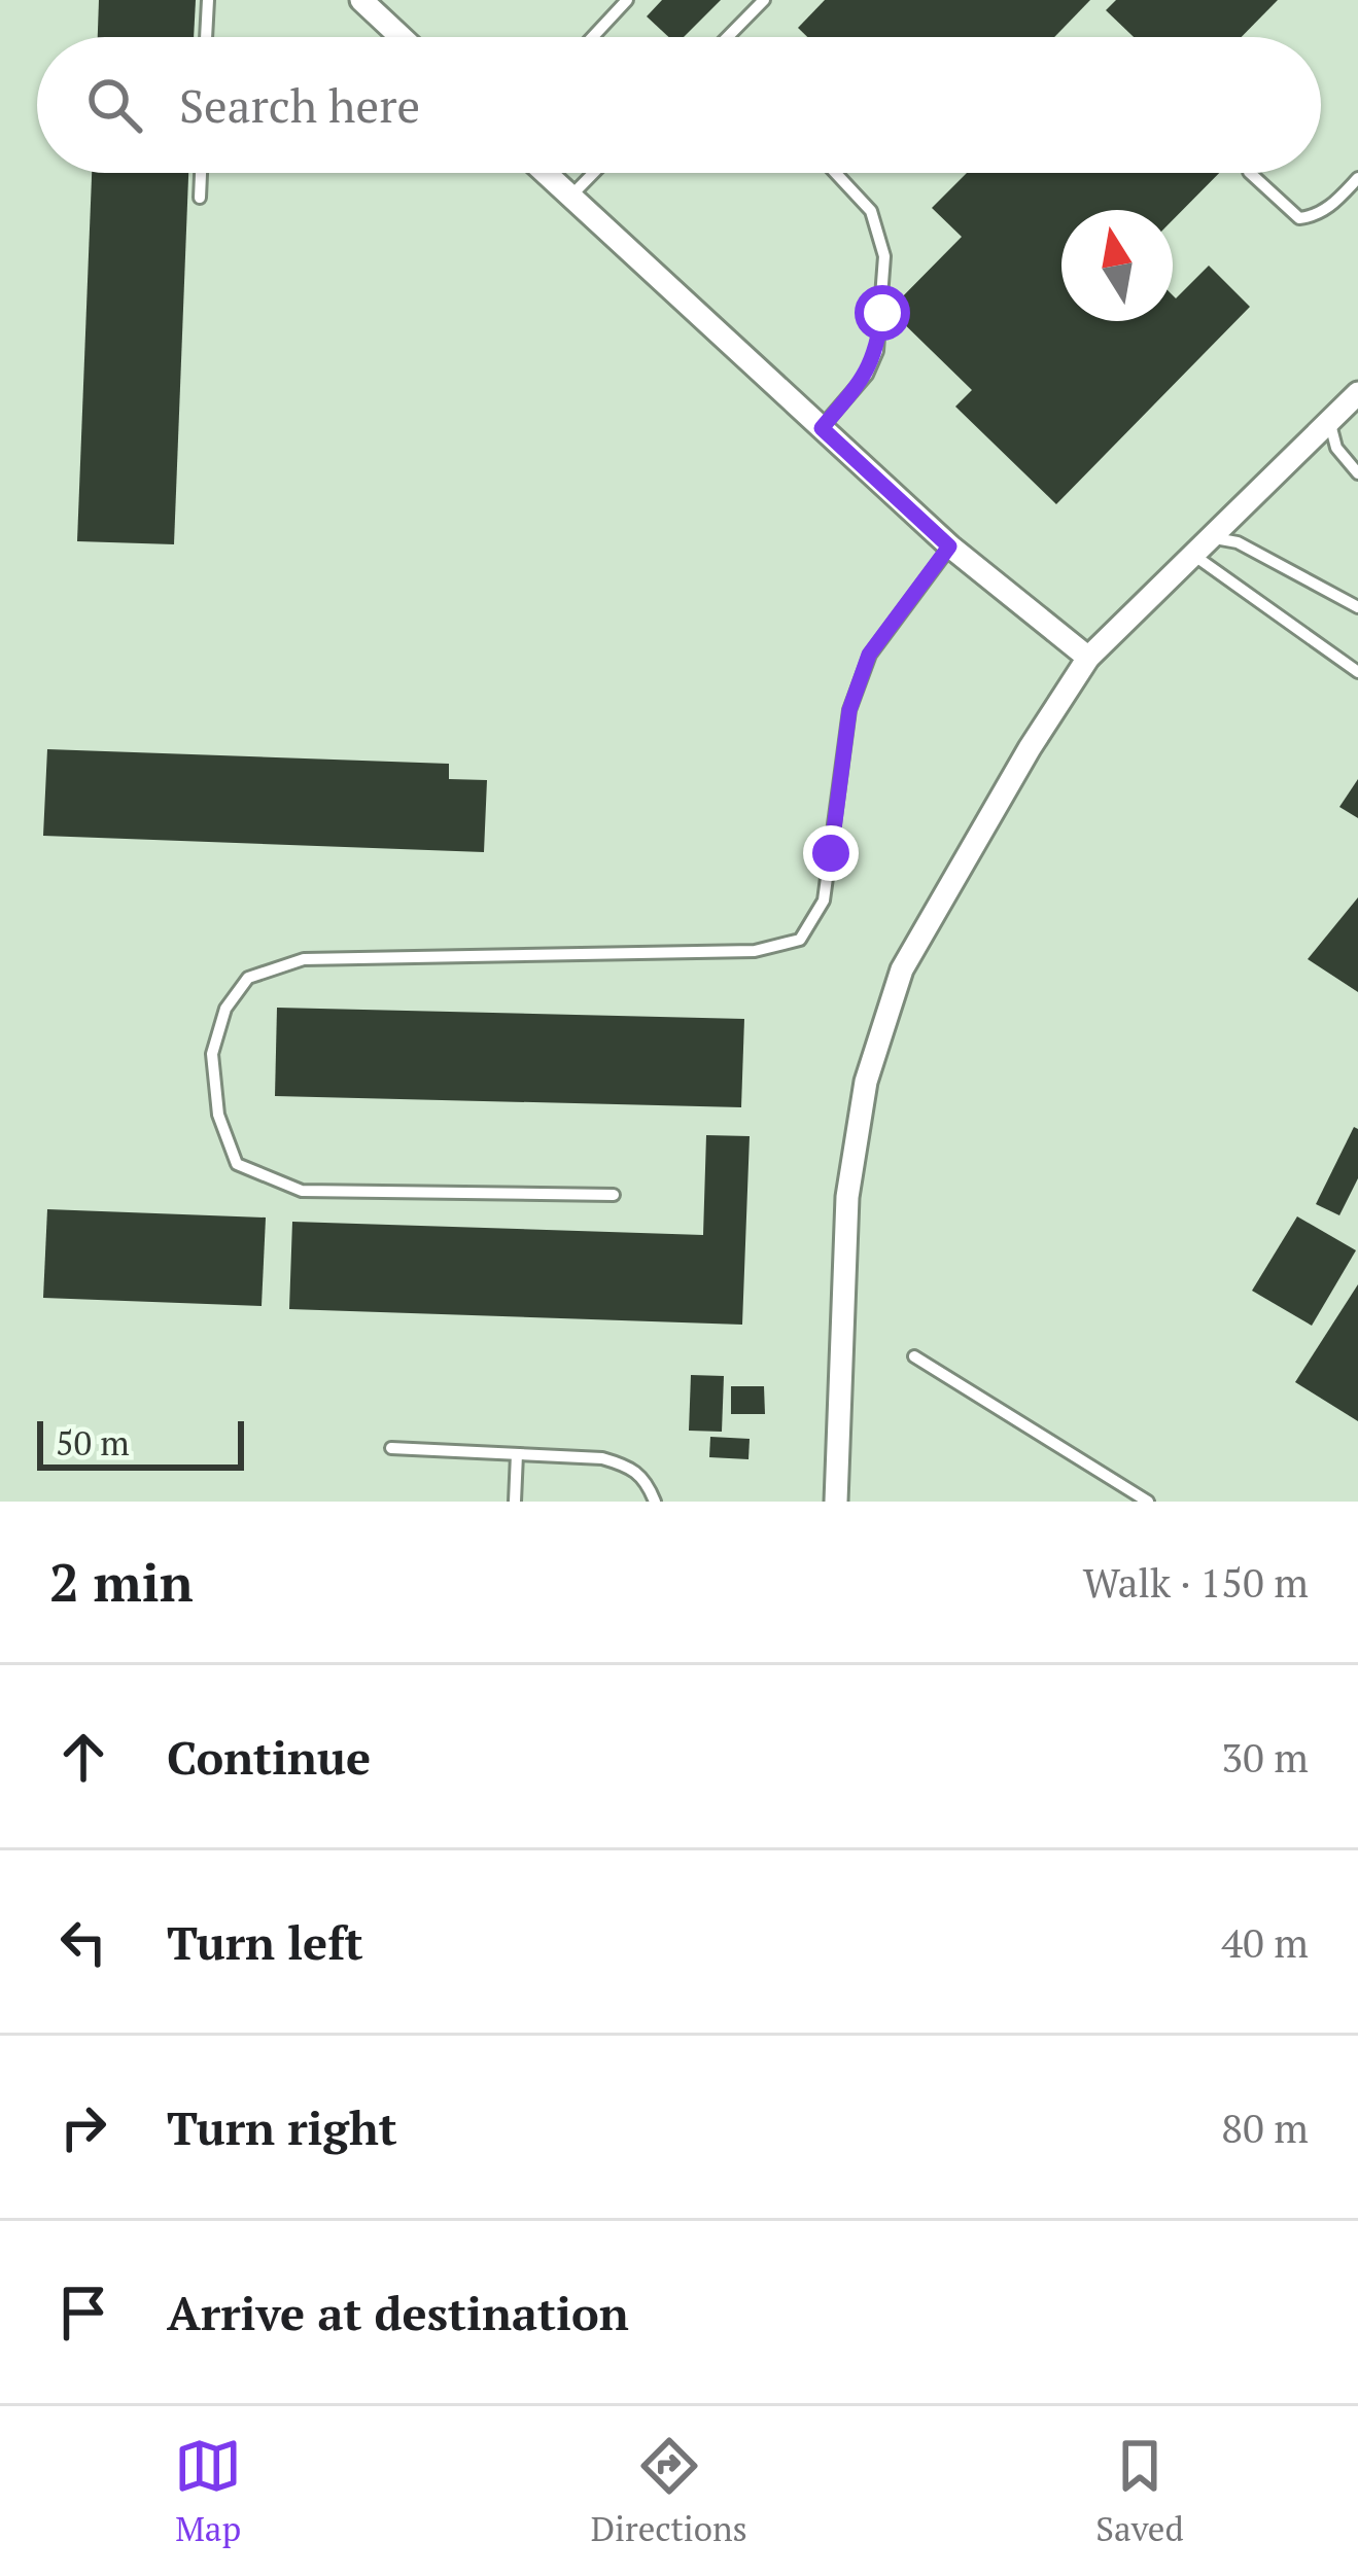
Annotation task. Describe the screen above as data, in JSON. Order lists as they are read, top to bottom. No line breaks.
{"scale_bar":"50 m","north":"top","page":{"search":"Search here","scale":"50 m","heading":["2 min","Walk · 150 m"],"list":[["Continue","30 m"],["Turn left","40 m"],["Turn right","80 m"],"Arrive at destination"],"nav":["Map","Directions","Saved"]}}
